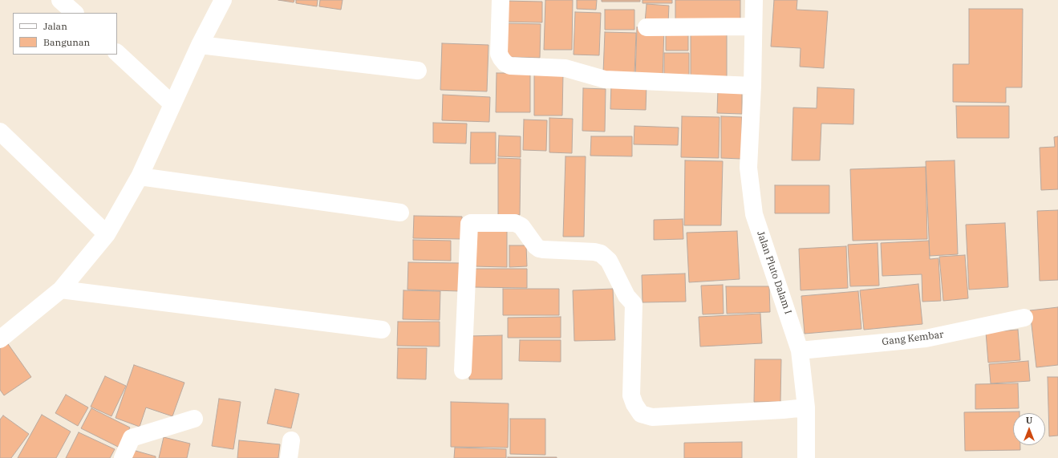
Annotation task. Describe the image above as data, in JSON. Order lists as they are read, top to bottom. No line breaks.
{"streets":{"street":["Jalan Pluto Dalam I","Gang Kembar"]},"crossings":[["Jalan Pluto Dalam I","Gang Kembar"]],"legend":["Jalan","Bangunan"],"north":"top"}
